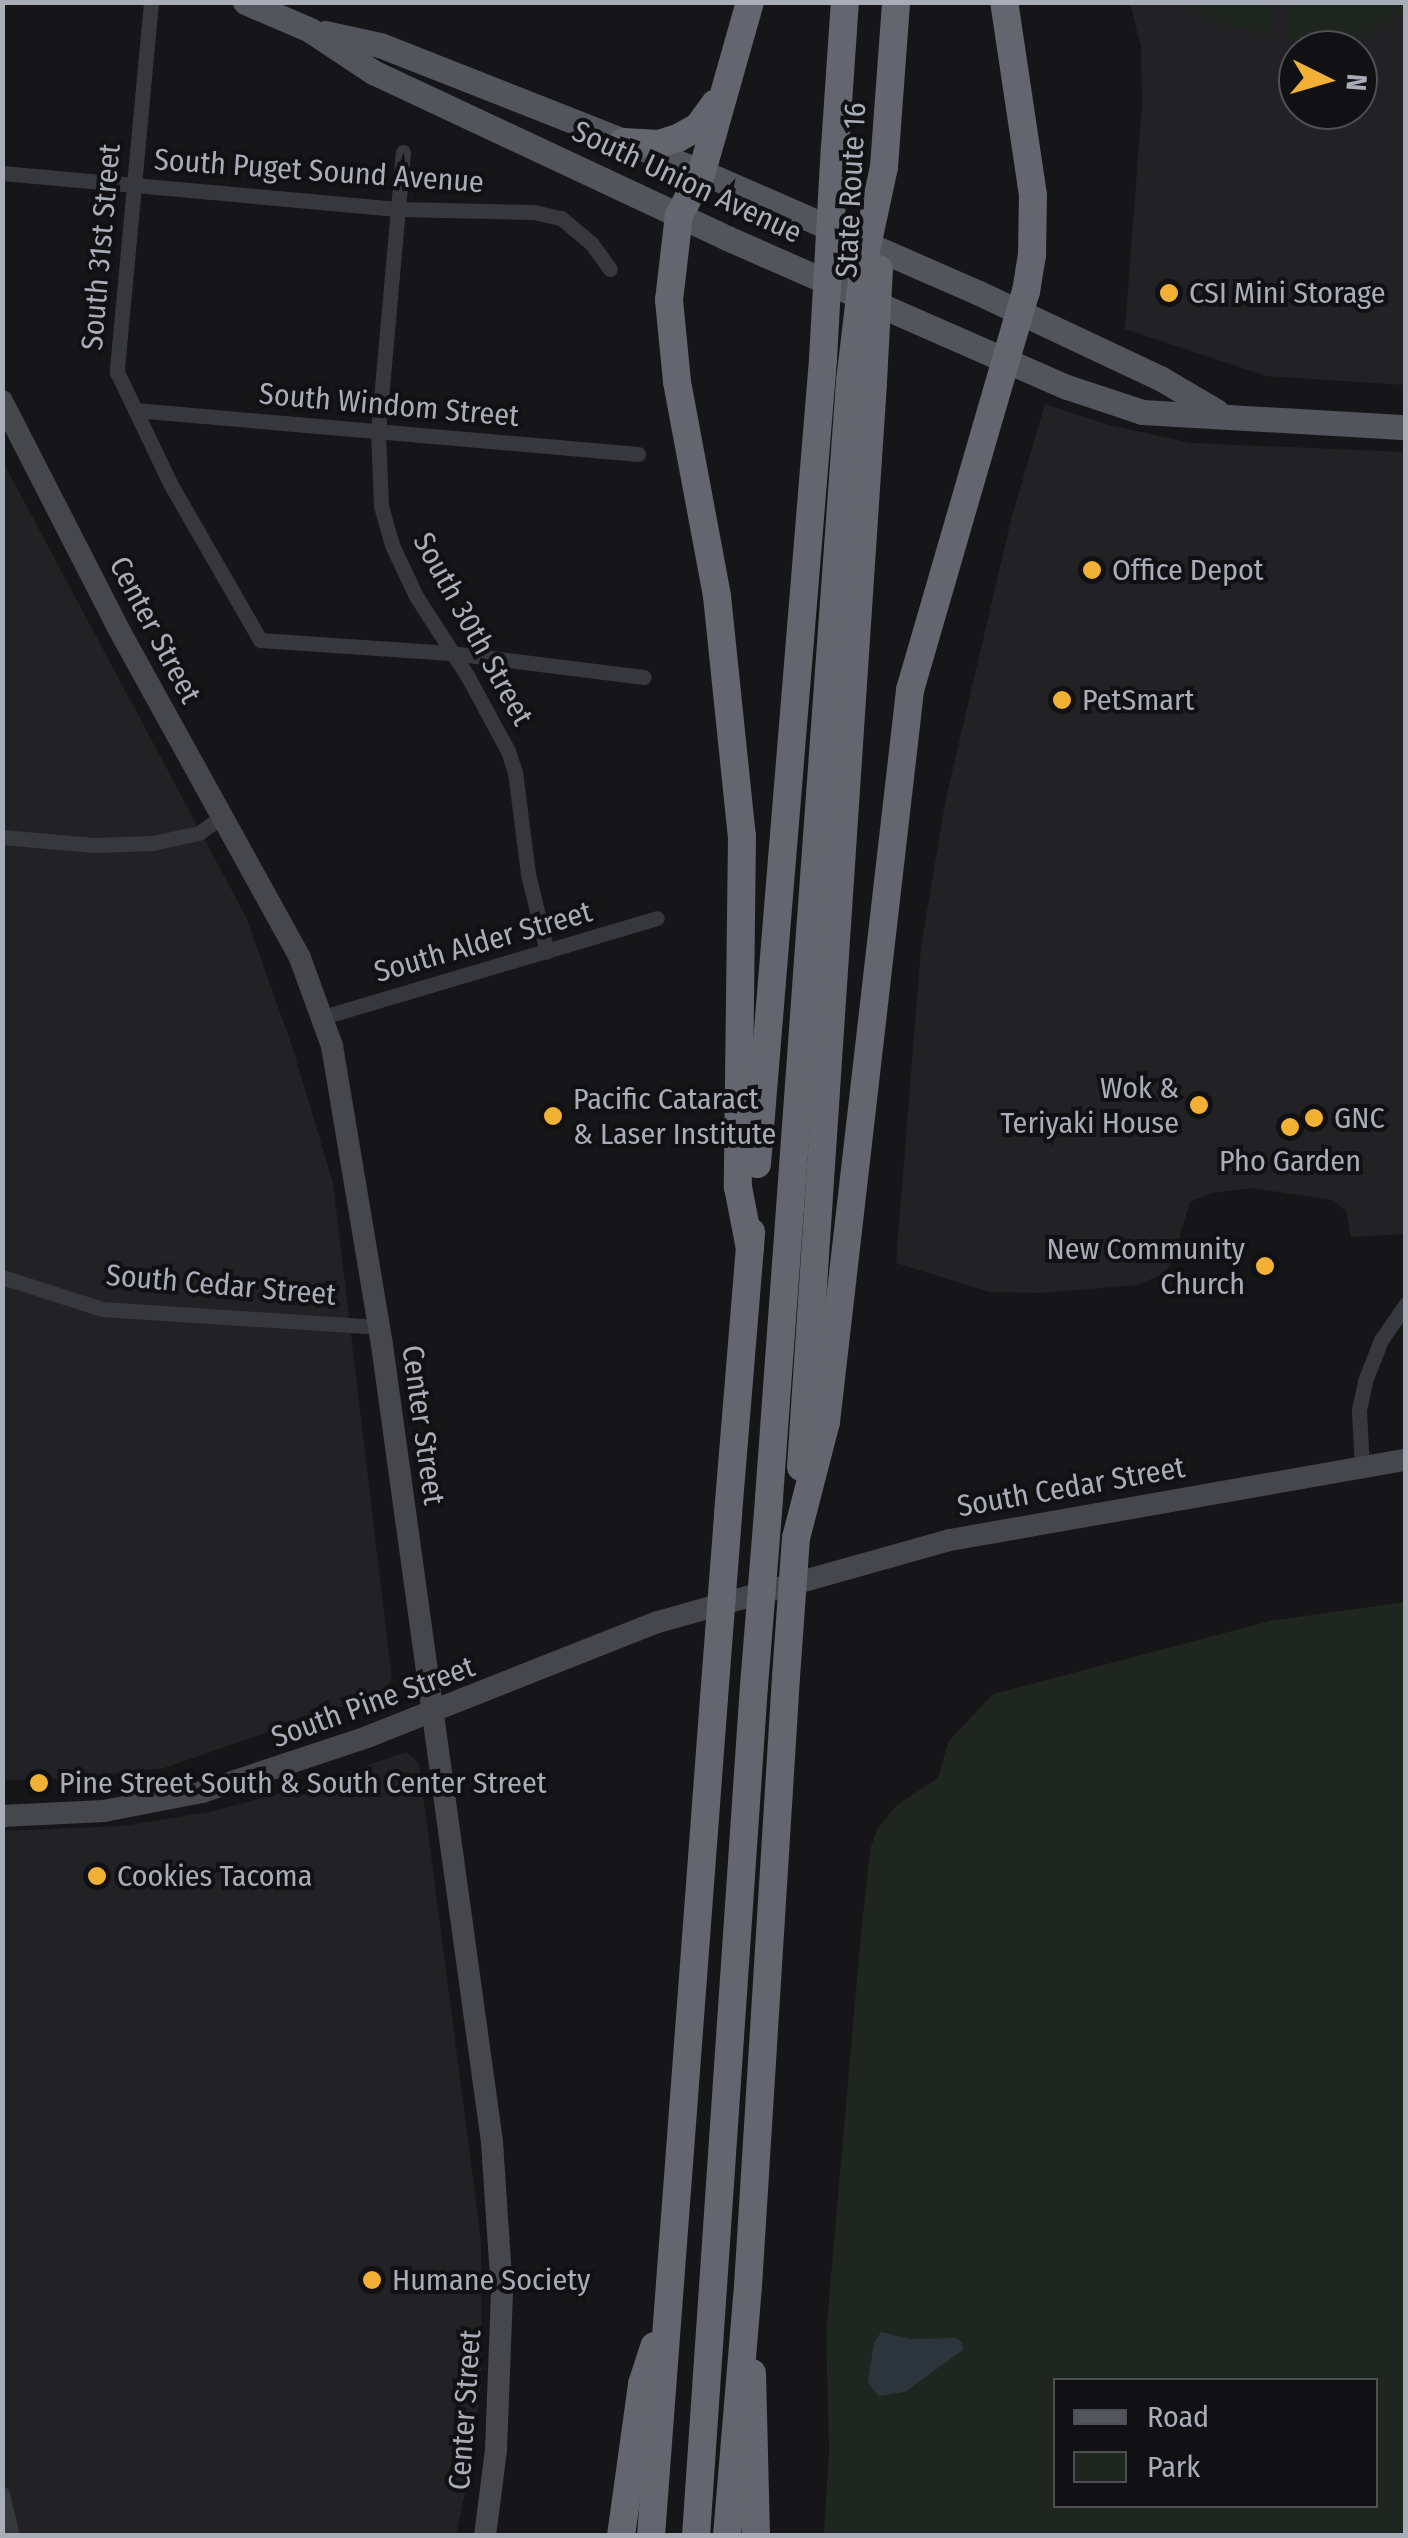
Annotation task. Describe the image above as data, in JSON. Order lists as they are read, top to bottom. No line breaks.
{"streets":{"highway":["State Route 16"],"main road":["South Union Avenue","Center Street","South Cedar Street","South Pine Street"],"street":["South Puget Sound Avenue","South 31st Street","South Windom Street","South 30th Street","South Alder Street"]},"crossings":[["South Puget Sound Avenue","South 31st Street"],["South Puget Sound Avenue","South 30th Street"],["South 31st Street","South Windom Street"],["South 31st Street","South 30th Street"],["South Windom Street","South 30th Street"],["South 30th Street","South Alder Street"],["Center Street","South Alder Street"],["Center Street","South Cedar Street"],["Center Street","South Pine Street"],["South Cedar Street","South Pine Street"]],"places":["CSI Mini Storage","Office Depot","PetSmart","Wok & Teriyaki House","Pacific Cataract & Laser Institute","GNC","Pho Garden","New Community Church","Pine Street South & South Center Street","Cookies Tacoma","Humane Society"],"legend":["Road","Park"],"north":"right"}
